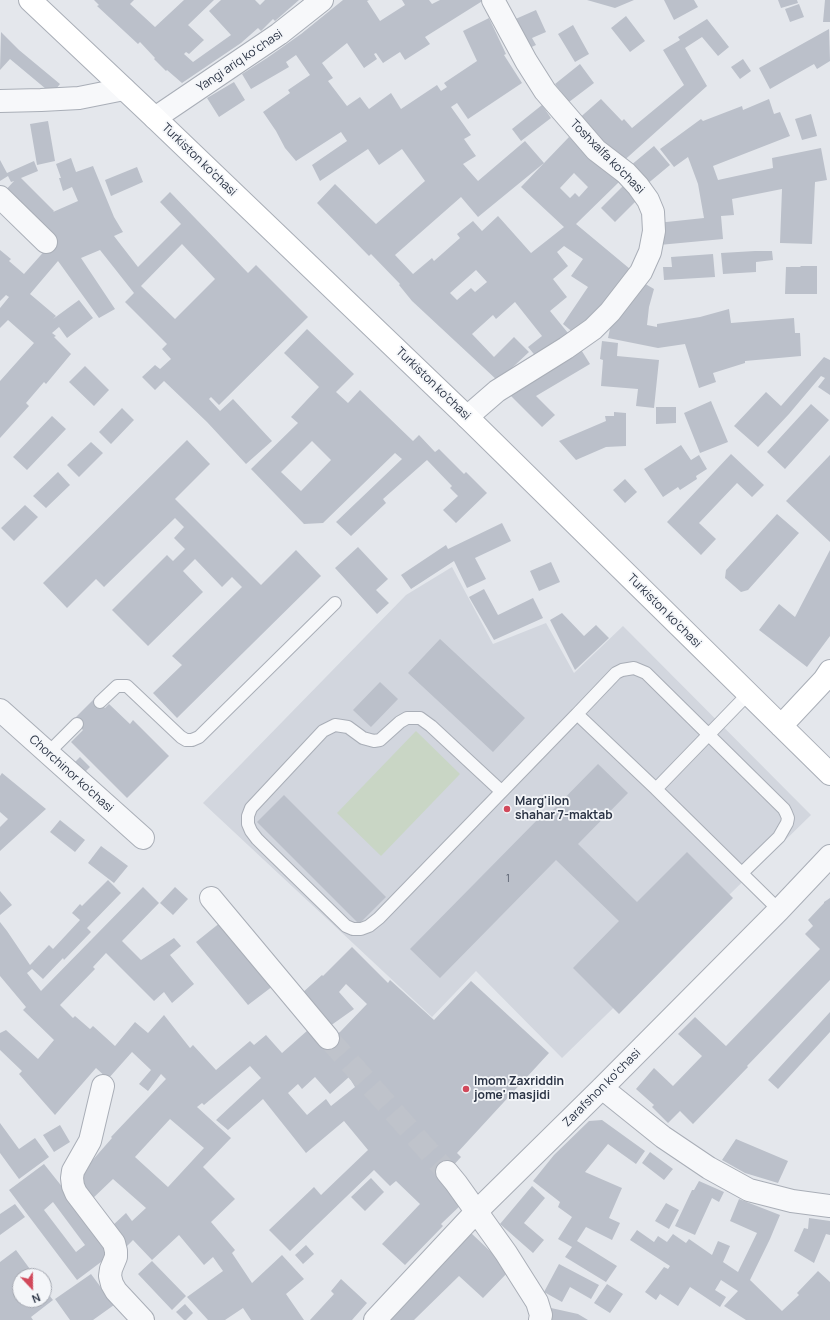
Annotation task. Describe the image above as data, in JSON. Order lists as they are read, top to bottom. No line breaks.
{"streets":{"main road":["Turkiston ko’chasi"],"street":["Yangi ariq koʻchasi","Toshxalfa ko'chasi","Chorchinor ko'chasi","Zarafshon koʻchasi"]},"crossings":[["Yangi ariq koʻchasi","Turkiston ko’chasi"],["Toshxalfa ko'chasi","Turkiston ko’chasi"]],"places":["Marg'ilon shahar 7-maktab","Imom Zaxriddin jome' masjidi"],"house_numbers":["1"],"north":"bottom"}
